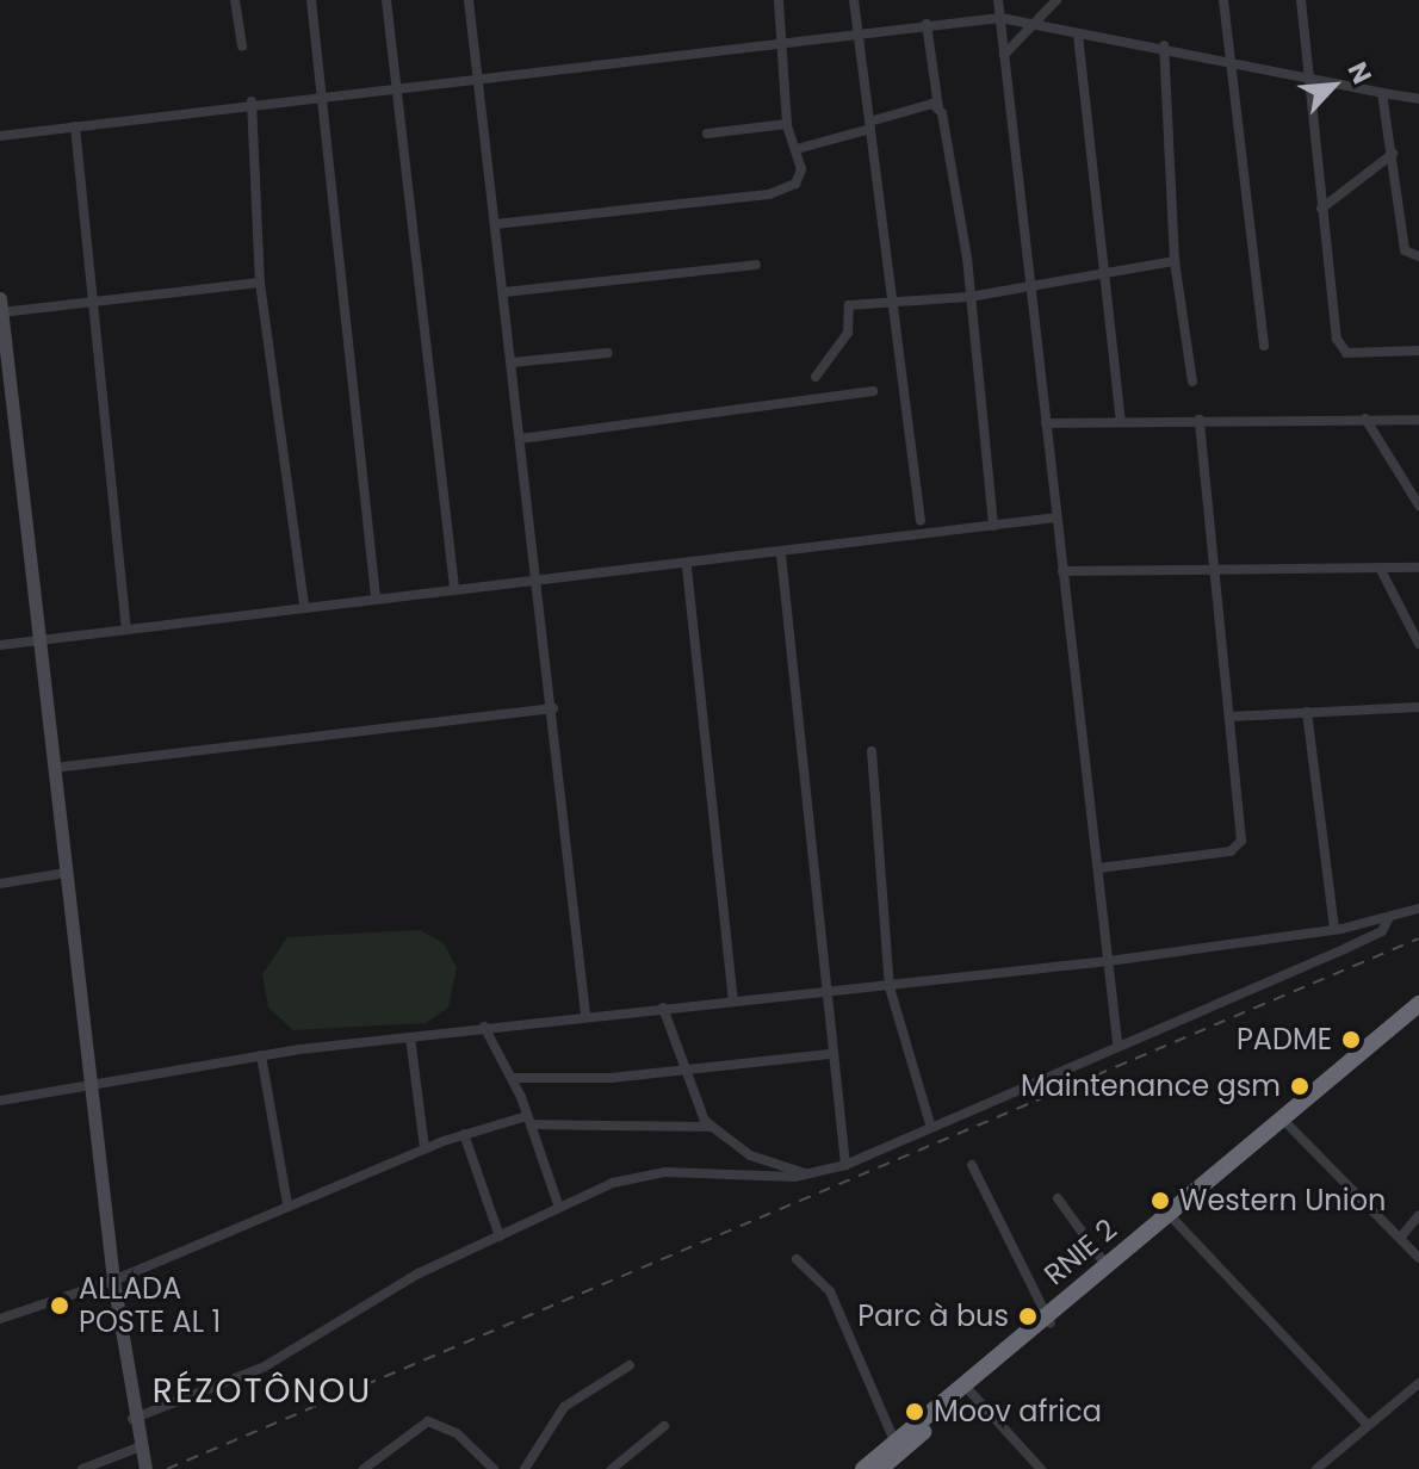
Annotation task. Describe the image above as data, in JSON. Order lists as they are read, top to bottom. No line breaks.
{"streets":{"highway":["RNIE 2"]},"districts":["RÉZOTÔNOU"],"places":["PADME","Maintenance gsm","Western Union","ALLADA POSTE AL 1","Parc à bus","Moov africa"],"north":"top right"}
